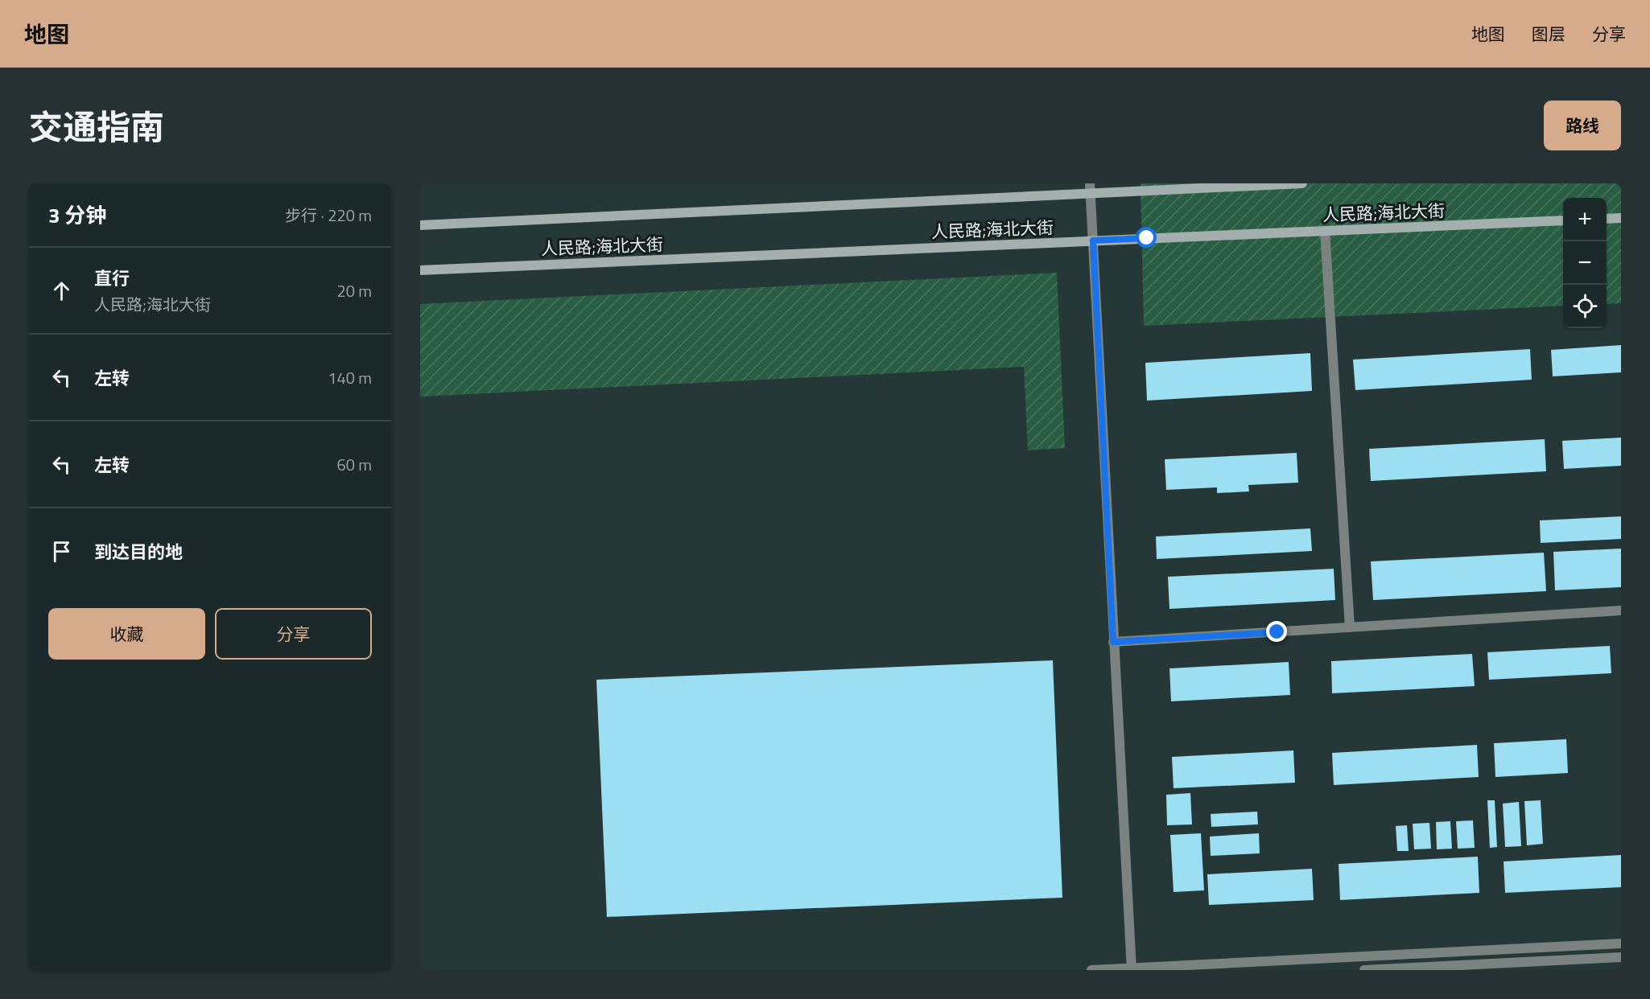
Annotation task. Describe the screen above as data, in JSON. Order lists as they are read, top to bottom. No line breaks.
{"streets":{"main road":["人民路;海北大街"]},"page":{"header":"地图","nav":["地图","图层","分享"],"title":"交通指南","buttons":["路线",["收藏","分享"]],"heading":["3 分钟","步行 · 220 m"],"map_buttons":["+","−"],"list":[["直行","人民路;海北大街","20 m"],["左转","140 m"],["左转","60 m"],"到达目的地"]}}
